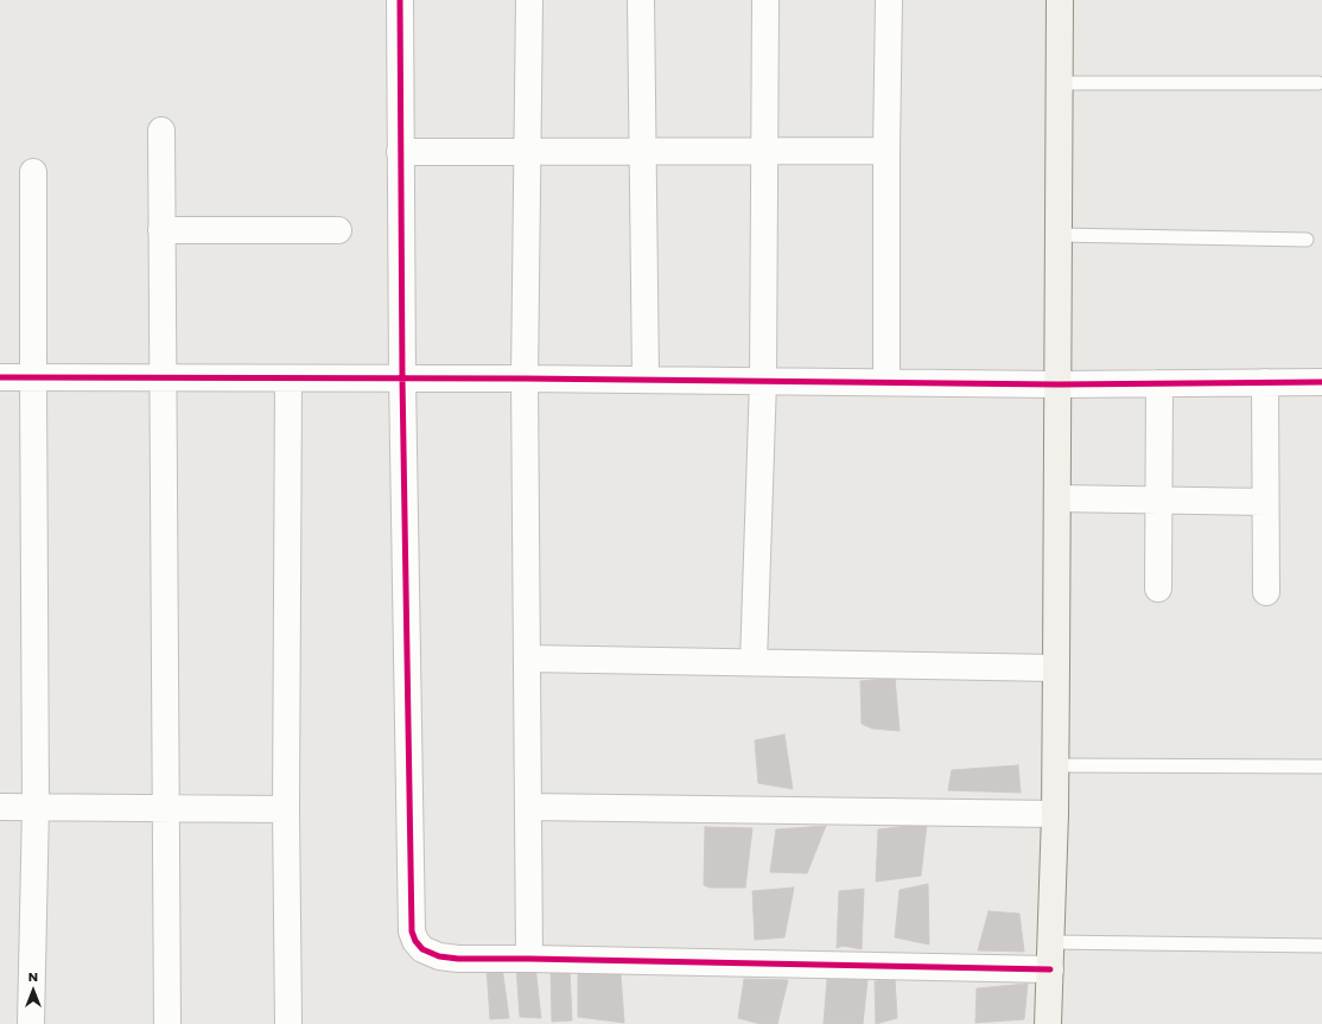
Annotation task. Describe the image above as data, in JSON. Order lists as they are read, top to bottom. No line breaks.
{"north":"top"}
